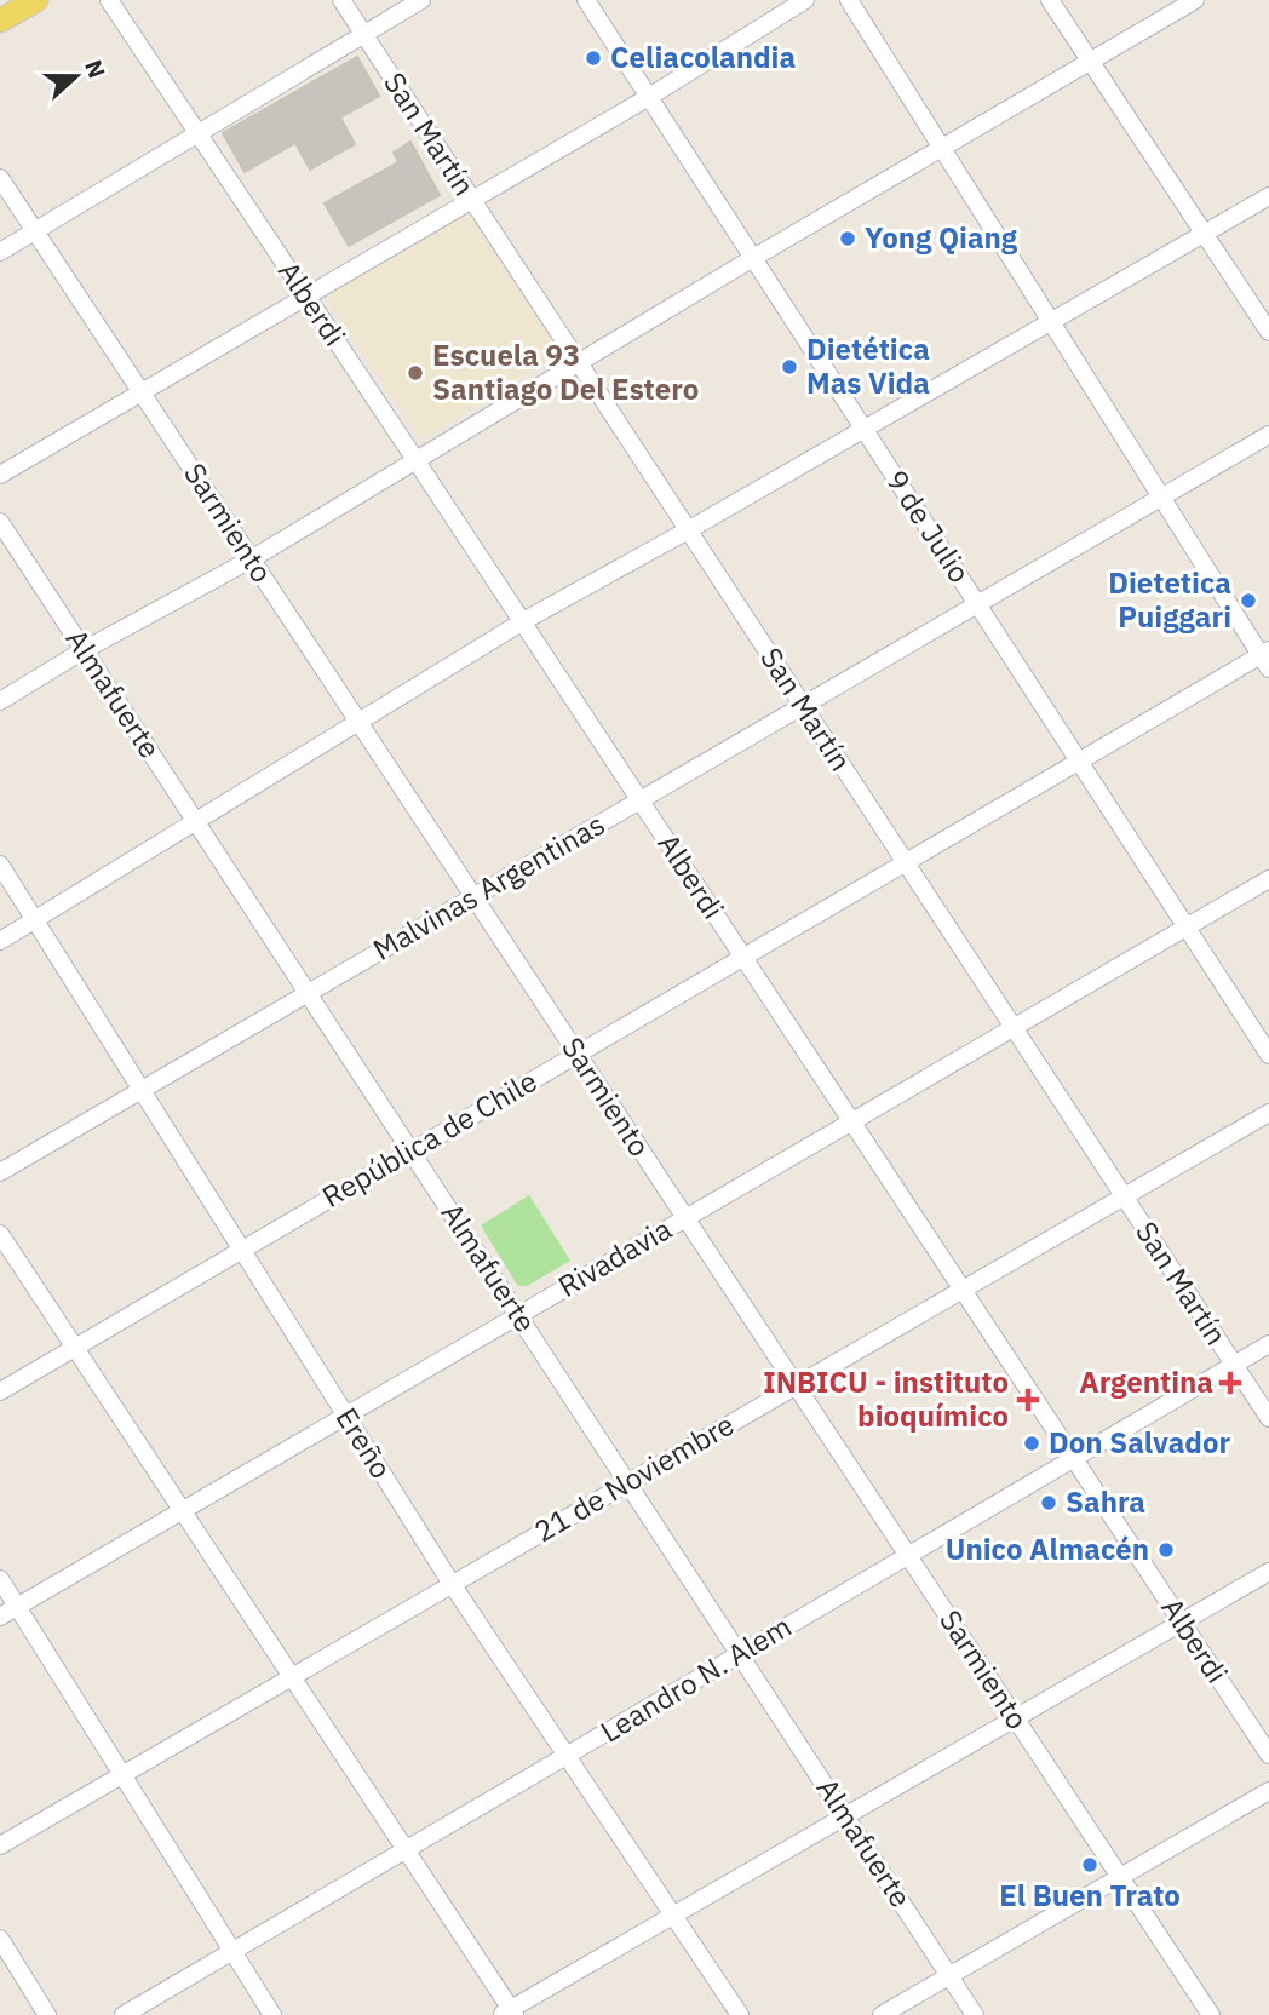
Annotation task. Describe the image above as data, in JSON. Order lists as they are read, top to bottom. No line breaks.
{"streets":{"street":["San Martín","Alberdi","Sarmiento","9 de Julio","Almafuerte","Malvinas Argentinas","República de Chile","Rivadavia","Ereño","21 de Noviembre","Leandro N. Alem"]},"crossings":[["San Martín","Malvinas Argentinas"],["San Martín","República de Chile"],["San Martín","Rivadavia"],["San Martín","21 de Noviembre"],["San Martín","Leandro N. Alem"],["Alberdi","Malvinas Argentinas"],["Alberdi","República de Chile"],["Alberdi","Rivadavia"],["Alberdi","21 de Noviembre"],["Alberdi","Leandro N. Alem"],["Sarmiento","Malvinas Argentinas"],["Sarmiento","República de Chile"],["Sarmiento","Rivadavia"],["Sarmiento","21 de Noviembre"],["Sarmiento","Leandro N. Alem"],["9 de Julio","Malvinas Argentinas"],["9 de Julio","República de Chile"],["9 de Julio","Rivadavia"],["Almafuerte","Malvinas Argentinas"],["Almafuerte","República de Chile"],["Almafuerte","Rivadavia"],["Almafuerte","21 de Noviembre"],["Almafuerte","Leandro N. Alem"],["Malvinas Argentinas","Ereño"],["República de Chile","Ereño"],["Rivadavia","Ereño"],["Ereño","21 de Noviembre"],["Ereño","Leandro N. Alem"]],"places":{"other":["Celiacolandia","Yong Qiang","Dietética Mas Vida","Escuela 93 Santiago Del Estero","Dietetica Puiggari","Don Salvador","Sahra","Unico Almacén","El Buen Trato"],"health":["Argentina","INBICU - instituto bioquímico"]},"north":"right"}
